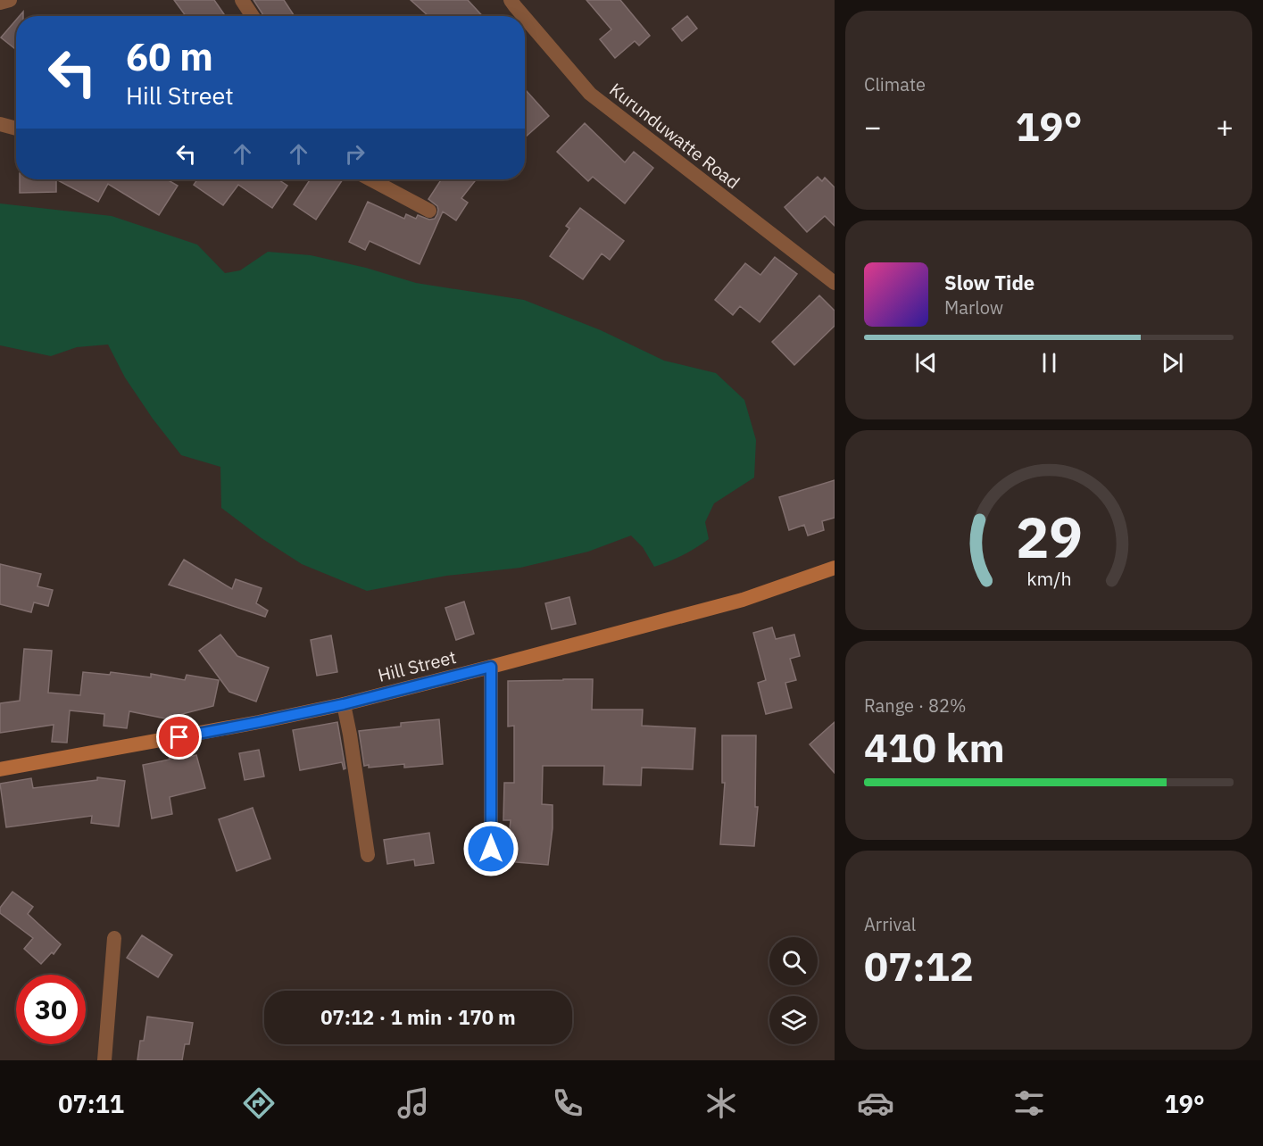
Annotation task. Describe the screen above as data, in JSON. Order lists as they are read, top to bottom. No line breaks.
{"streets":{"main road":["Hill Street"],"street":["Kurunduwatte Road"]},"page":{"tile":["Climate",["Range · 82%","410 km"],["Arrival","07:12"]],"turn":["60 m","Hill Street"],"heat":["−","19°","+"],"song":["Slow Tide","Marlow"],"limit":"30","trip":"07:12 · 1 min · 170 m","tabs":["07:11","19°"],"gauge":["29","km/h"]}}
